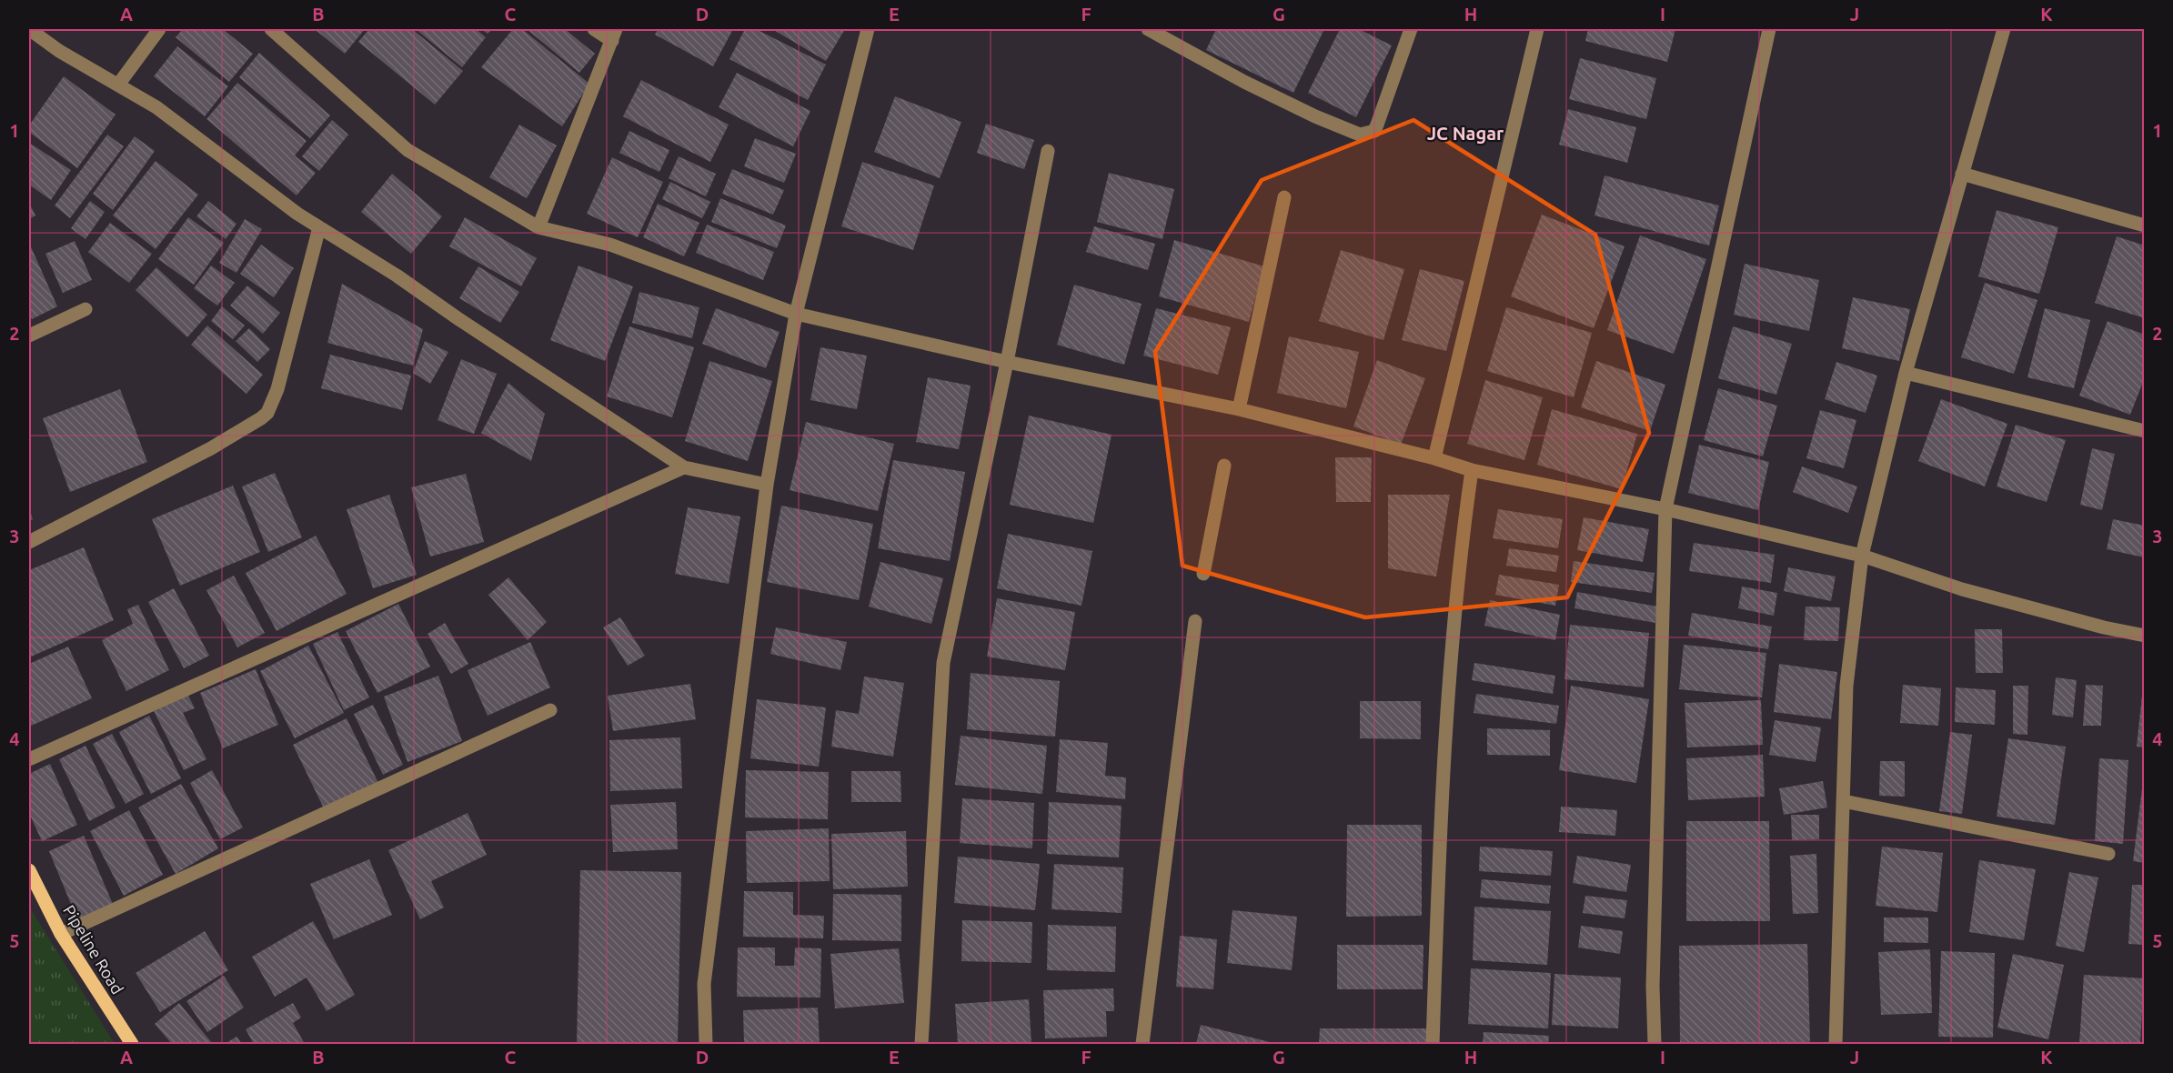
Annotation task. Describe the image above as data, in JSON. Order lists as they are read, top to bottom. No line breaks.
{"streets":{"main road":["Pipeline Road"]},"districts":["JC Nagar"],"grid":{"columns":["A","B","C","D","E","F","G","H","I","J","K"],"rows":["1","2","3","4","5"]}}
